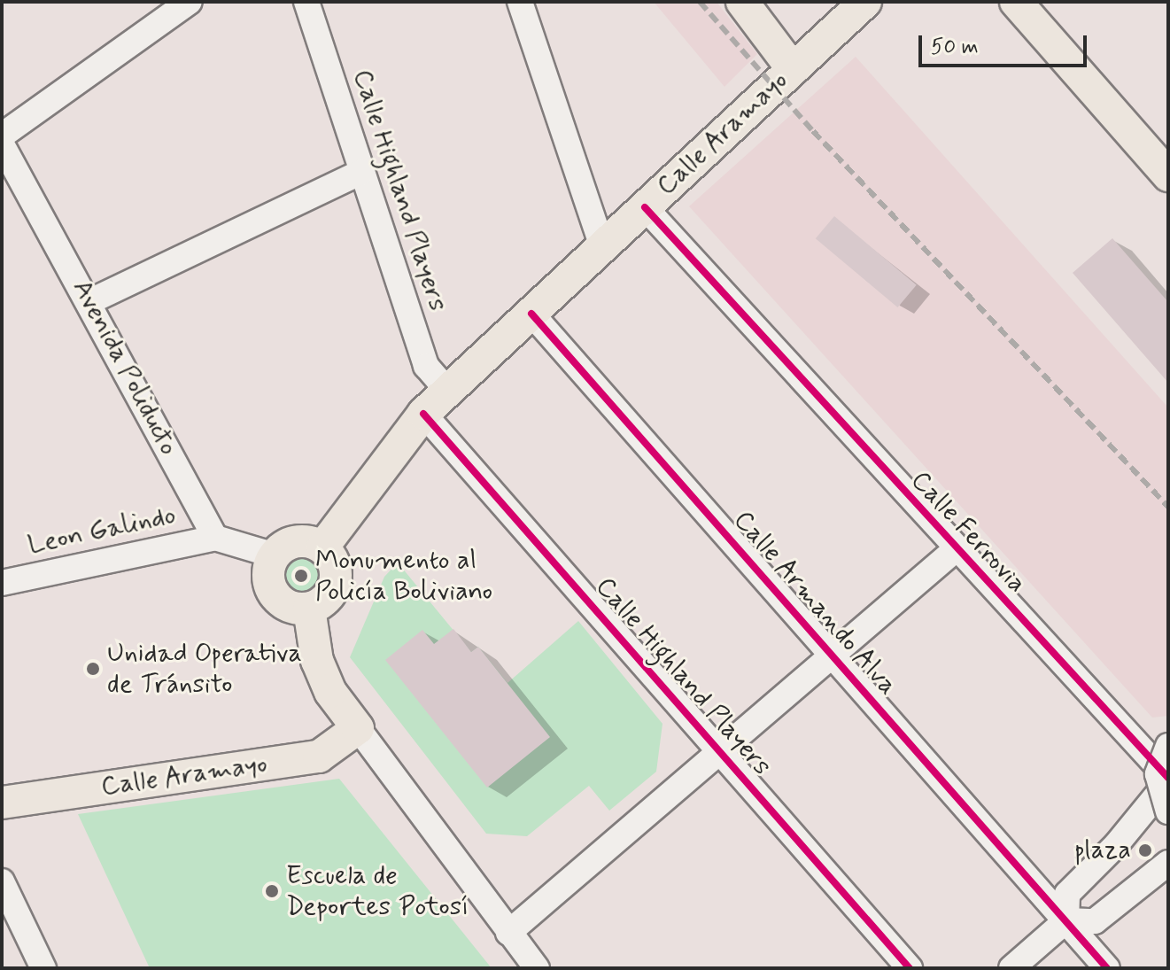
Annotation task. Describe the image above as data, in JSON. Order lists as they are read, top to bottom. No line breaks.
{"streets":{"main road":["Calle Aramayo"],"street":["Calle Highland Players","Avenida Poliducto","Leon Galindo","Calle Ferrovia","Calle Armando Alva"]},"crossings":[["Calle Aramayo","Calle Highland Players"],["Calle Aramayo","Calle Ferrovia"],["Calle Aramayo","Calle Armando Alva"],["Avenida Poliducto","Leon Galindo"]],"places":["Monumento al Policía Boliviano","Unidad Operativa de Tránsito","plaza","Escuela de Deportes Potosí"],"scale_bar":"50 m"}
